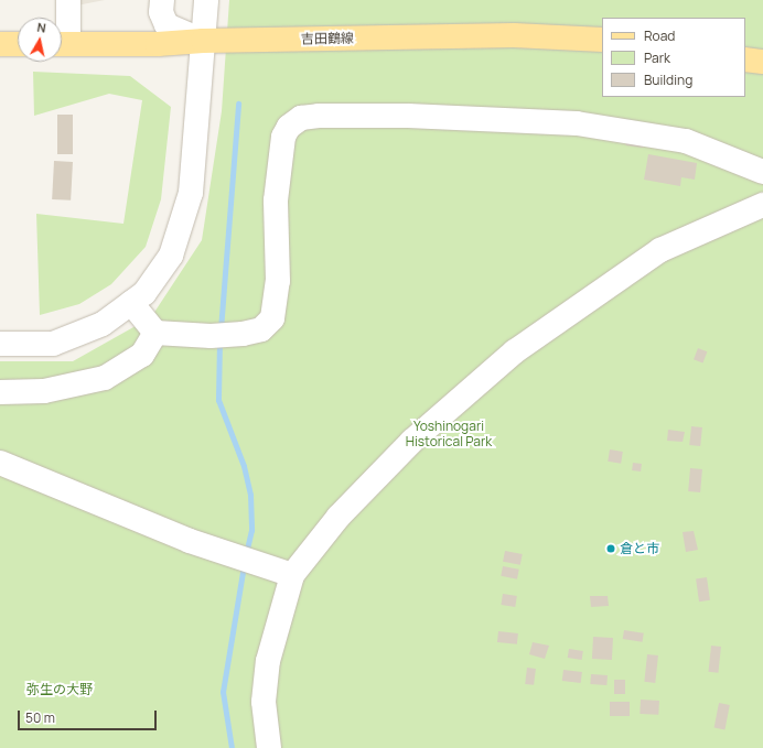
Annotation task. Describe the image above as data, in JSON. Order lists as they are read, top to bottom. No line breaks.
{"streets":{"main road":["吉田鶴線"]},"parks":["Yoshinogari Historical Park","弥生の大野"],"places":["倉と市"],"legend":["Road","Park","Building"],"scale_bar":"50 m","north":"top"}
